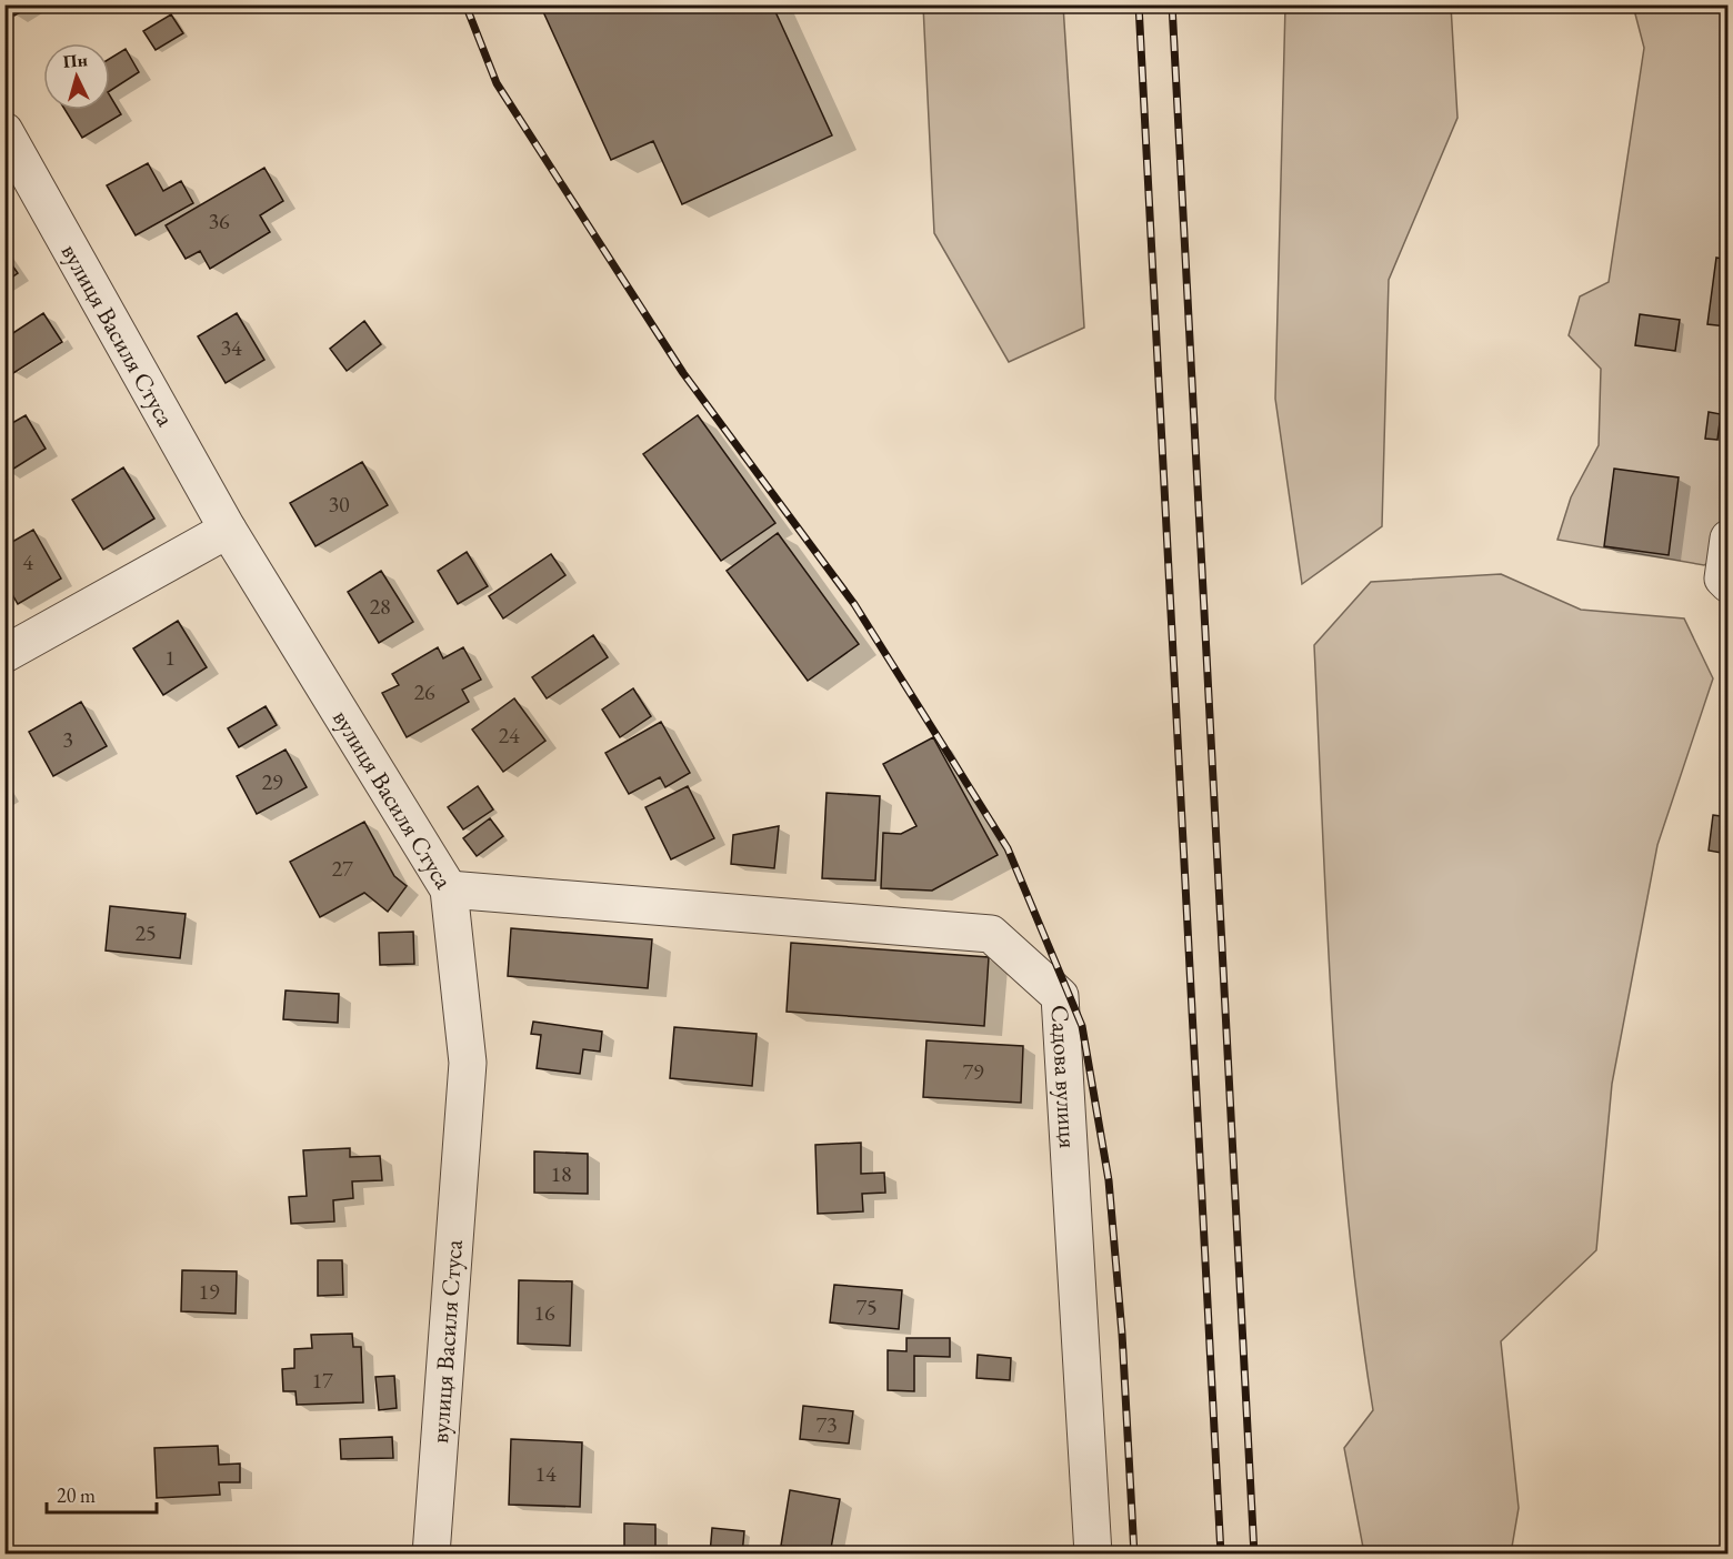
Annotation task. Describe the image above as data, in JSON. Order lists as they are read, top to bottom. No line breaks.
{"streets":{"street":["вулиця Василя Стуса","Садова вулиця"]},"crossings":[["вулиця Василя Стуса","Садова вулиця"]],"house_numbers":["36","34","30","4","28","1","26","24","3","29","27","25","79","18","19","75","16","17","73","14"],"scale_bar":"20 m","north":"top"}
